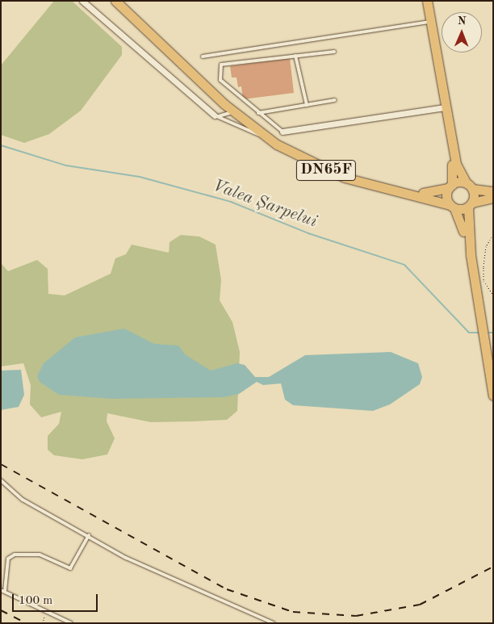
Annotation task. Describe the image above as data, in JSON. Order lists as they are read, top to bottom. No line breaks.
{"streets":{"main road":["DN65F"]},"water":["Valea Șarpelui"],"scale_bar":"100 m","north":"top"}
